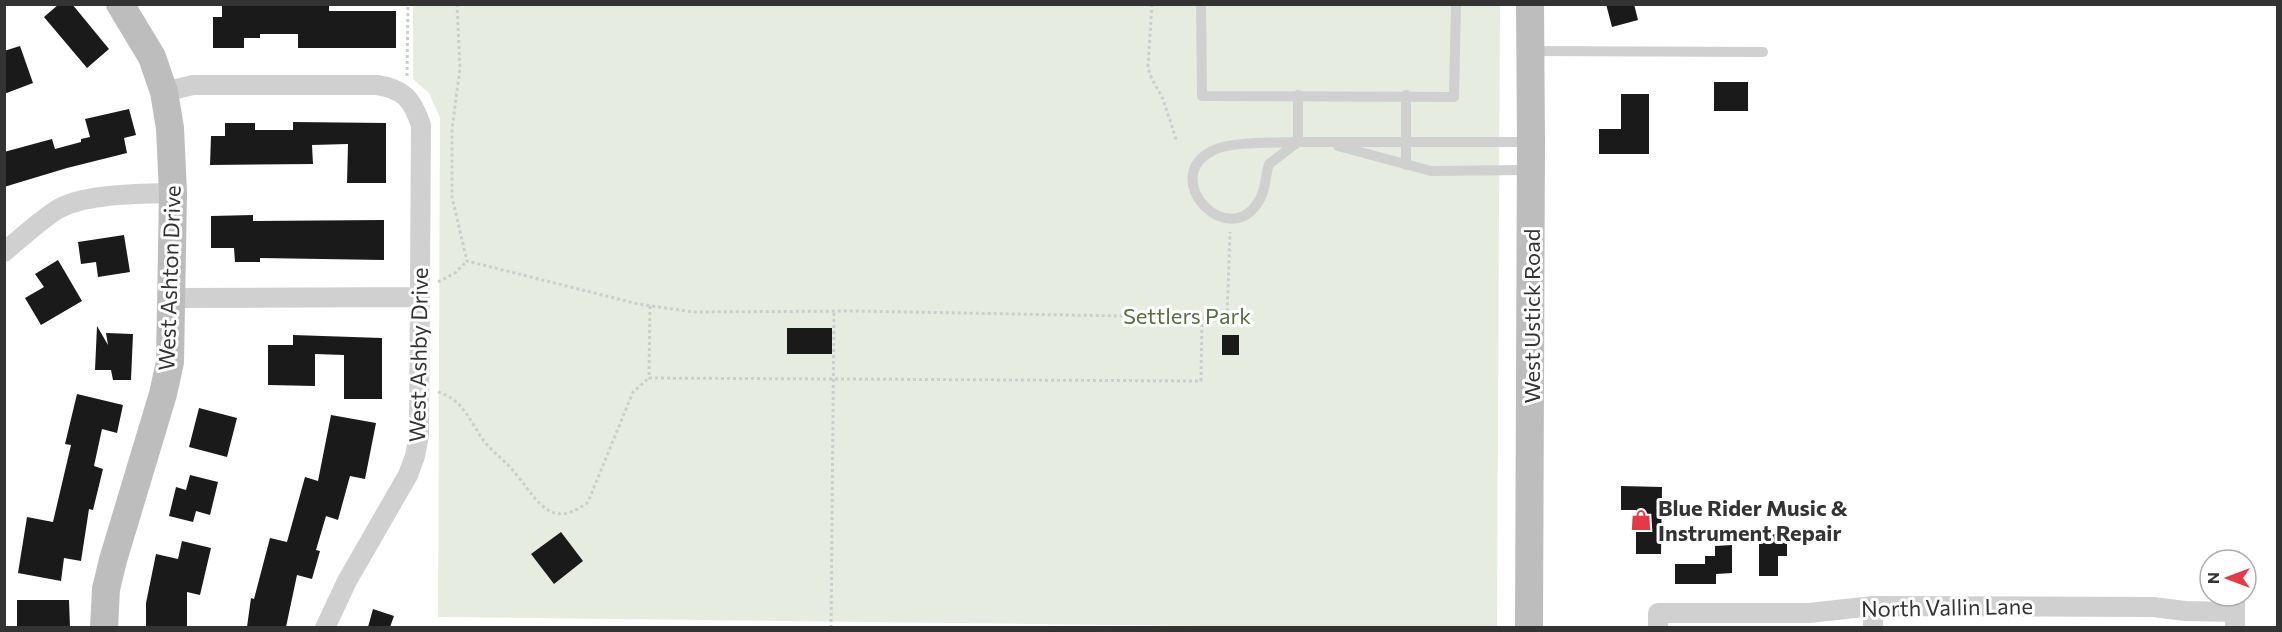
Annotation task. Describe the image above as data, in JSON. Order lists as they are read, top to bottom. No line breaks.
{"streets":{"street":["West Ashton Drive","West Ustick Road","West Ashby Drive","North Vallin Lane"]},"parks":["Settlers Park"],"places":{"shop":["Blue Rider Music & Instrument Repair"]},"north":"left"}
